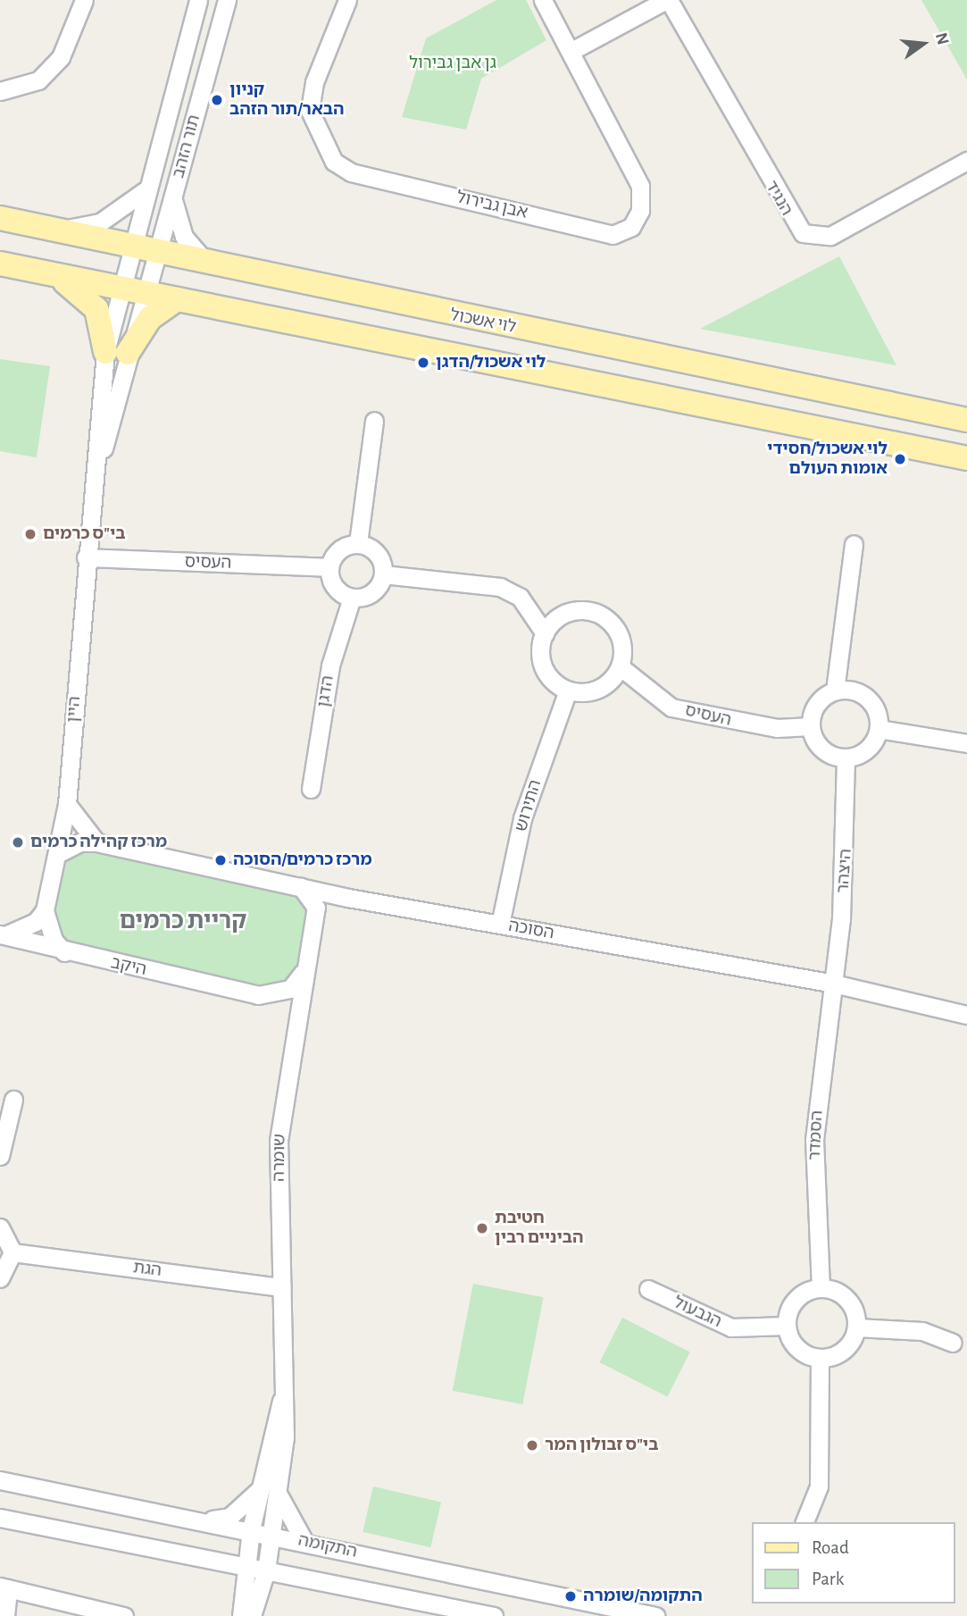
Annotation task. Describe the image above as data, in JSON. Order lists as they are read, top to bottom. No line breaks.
{"streets":{"main road":["לוי אשכול"],"street":["תור הזהב","הנגיד","אבן גבירול","העסיס","הדגן","היין","התירוש","היצהר","הסוכה","היקב","הסמדר","שומרה","הגת","הגבעול","התקומה"]},"crossings":[["תור הזהב","לוי אשכול"],["תור הזהב","היין"],["לוי אשכול","היין"],["העסיס","הדגן"],["העסיס","היין"],["העסיס","התירוש"],["העסיס","היצהר"],["היין","הסוכה"],["התירוש","הסוכה"],["היצהר","הסוכה"],["היצהר","הסמדר"],["הסוכה","הסמדר"],["הסוכה","שומרה"],["היקב","שומרה"],["הסמדר","הגבעול"],["שומרה","הגת"],["שומרה","התקומה"]],"districts":["קריית כרמים"],"parks":["גן אבן גבירול"],"places":["קניון הבאר/תור הזהב","לוי אשכול/הדגן","לוי אשכול/חסידי אומות העולם","בי\"ס כרמים","מרכז קהילה כרמים","מרכז כרמים/הסוכה","חטיבת הביניים רבין","בי\"ס זבולון המר","התקומה/שומרה"],"legend":["Road","Park"],"north":"right"}
